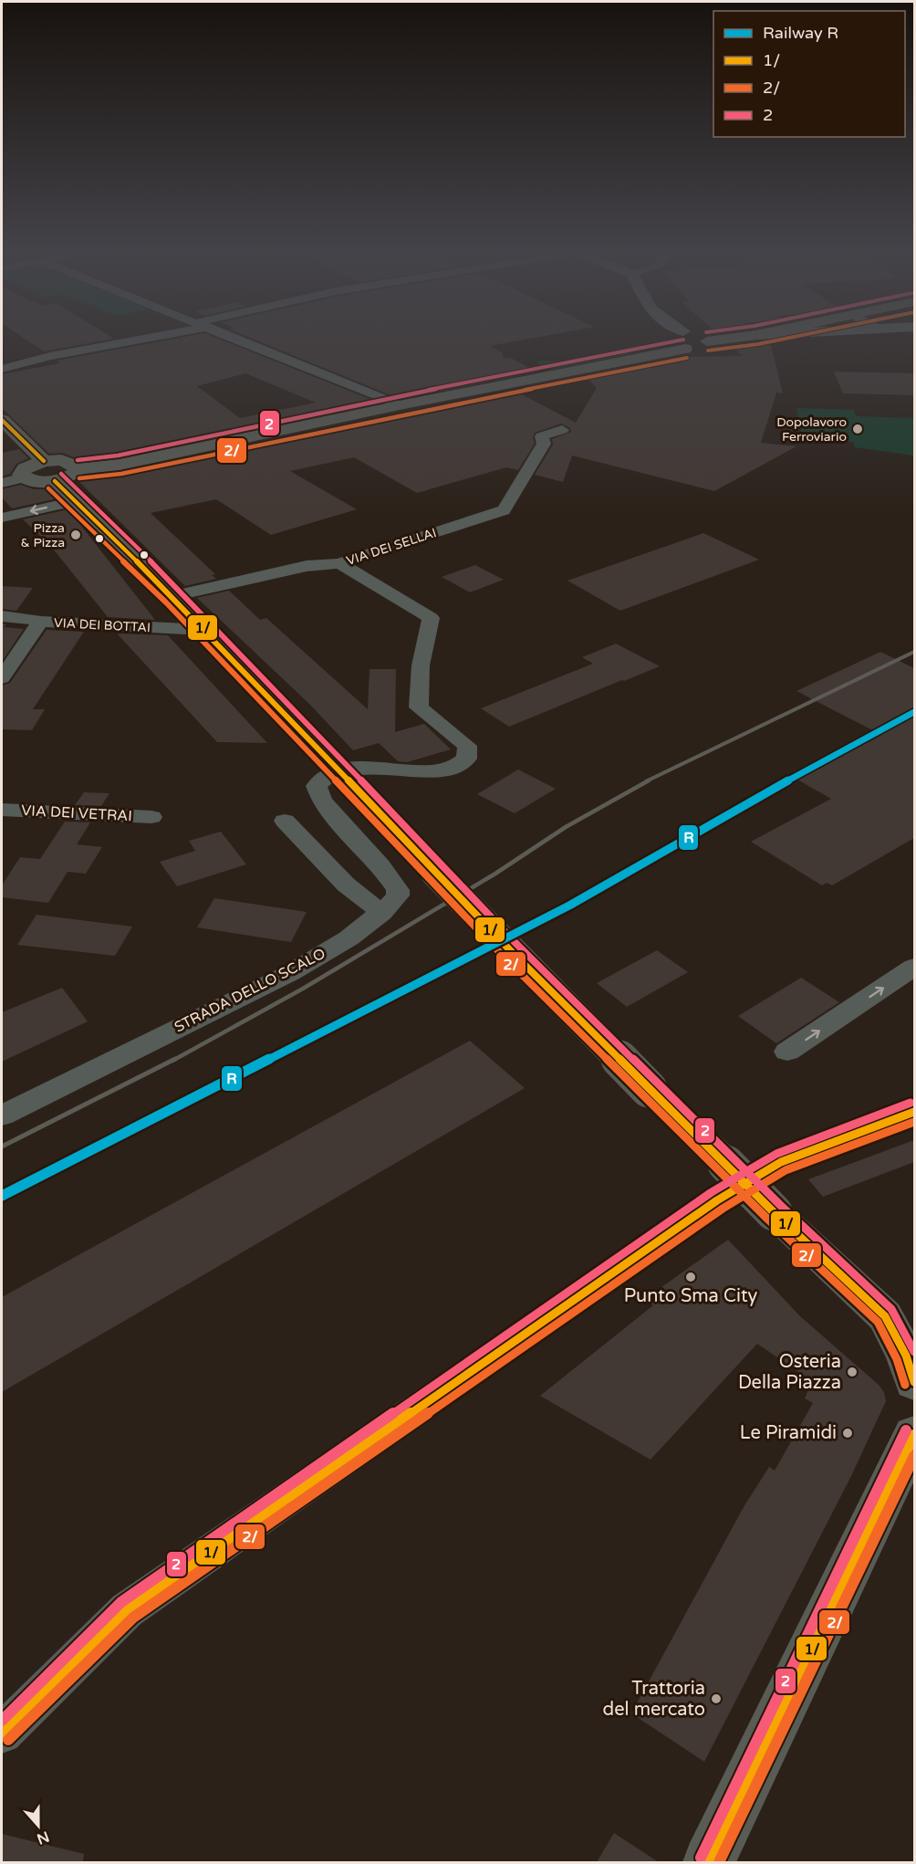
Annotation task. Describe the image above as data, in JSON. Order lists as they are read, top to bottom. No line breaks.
{"streets":{"street":["VIA DEI SELLAI","VIA DEI BOTTAI","VIA DEI VETRAI","STRADA DELLO SCALO"]},"places":["Dopolavoro Ferroviario","Pizza & Pizza","Punto Sma City","Osteria Della Piazza","Le Piramidi","Trattoria del mercato"],"lines":["transit line 2/","transit line 2","transit line 1/","rail line R"],"legend":["Railway R","1/","2/","2"],"north":"bottom"}
